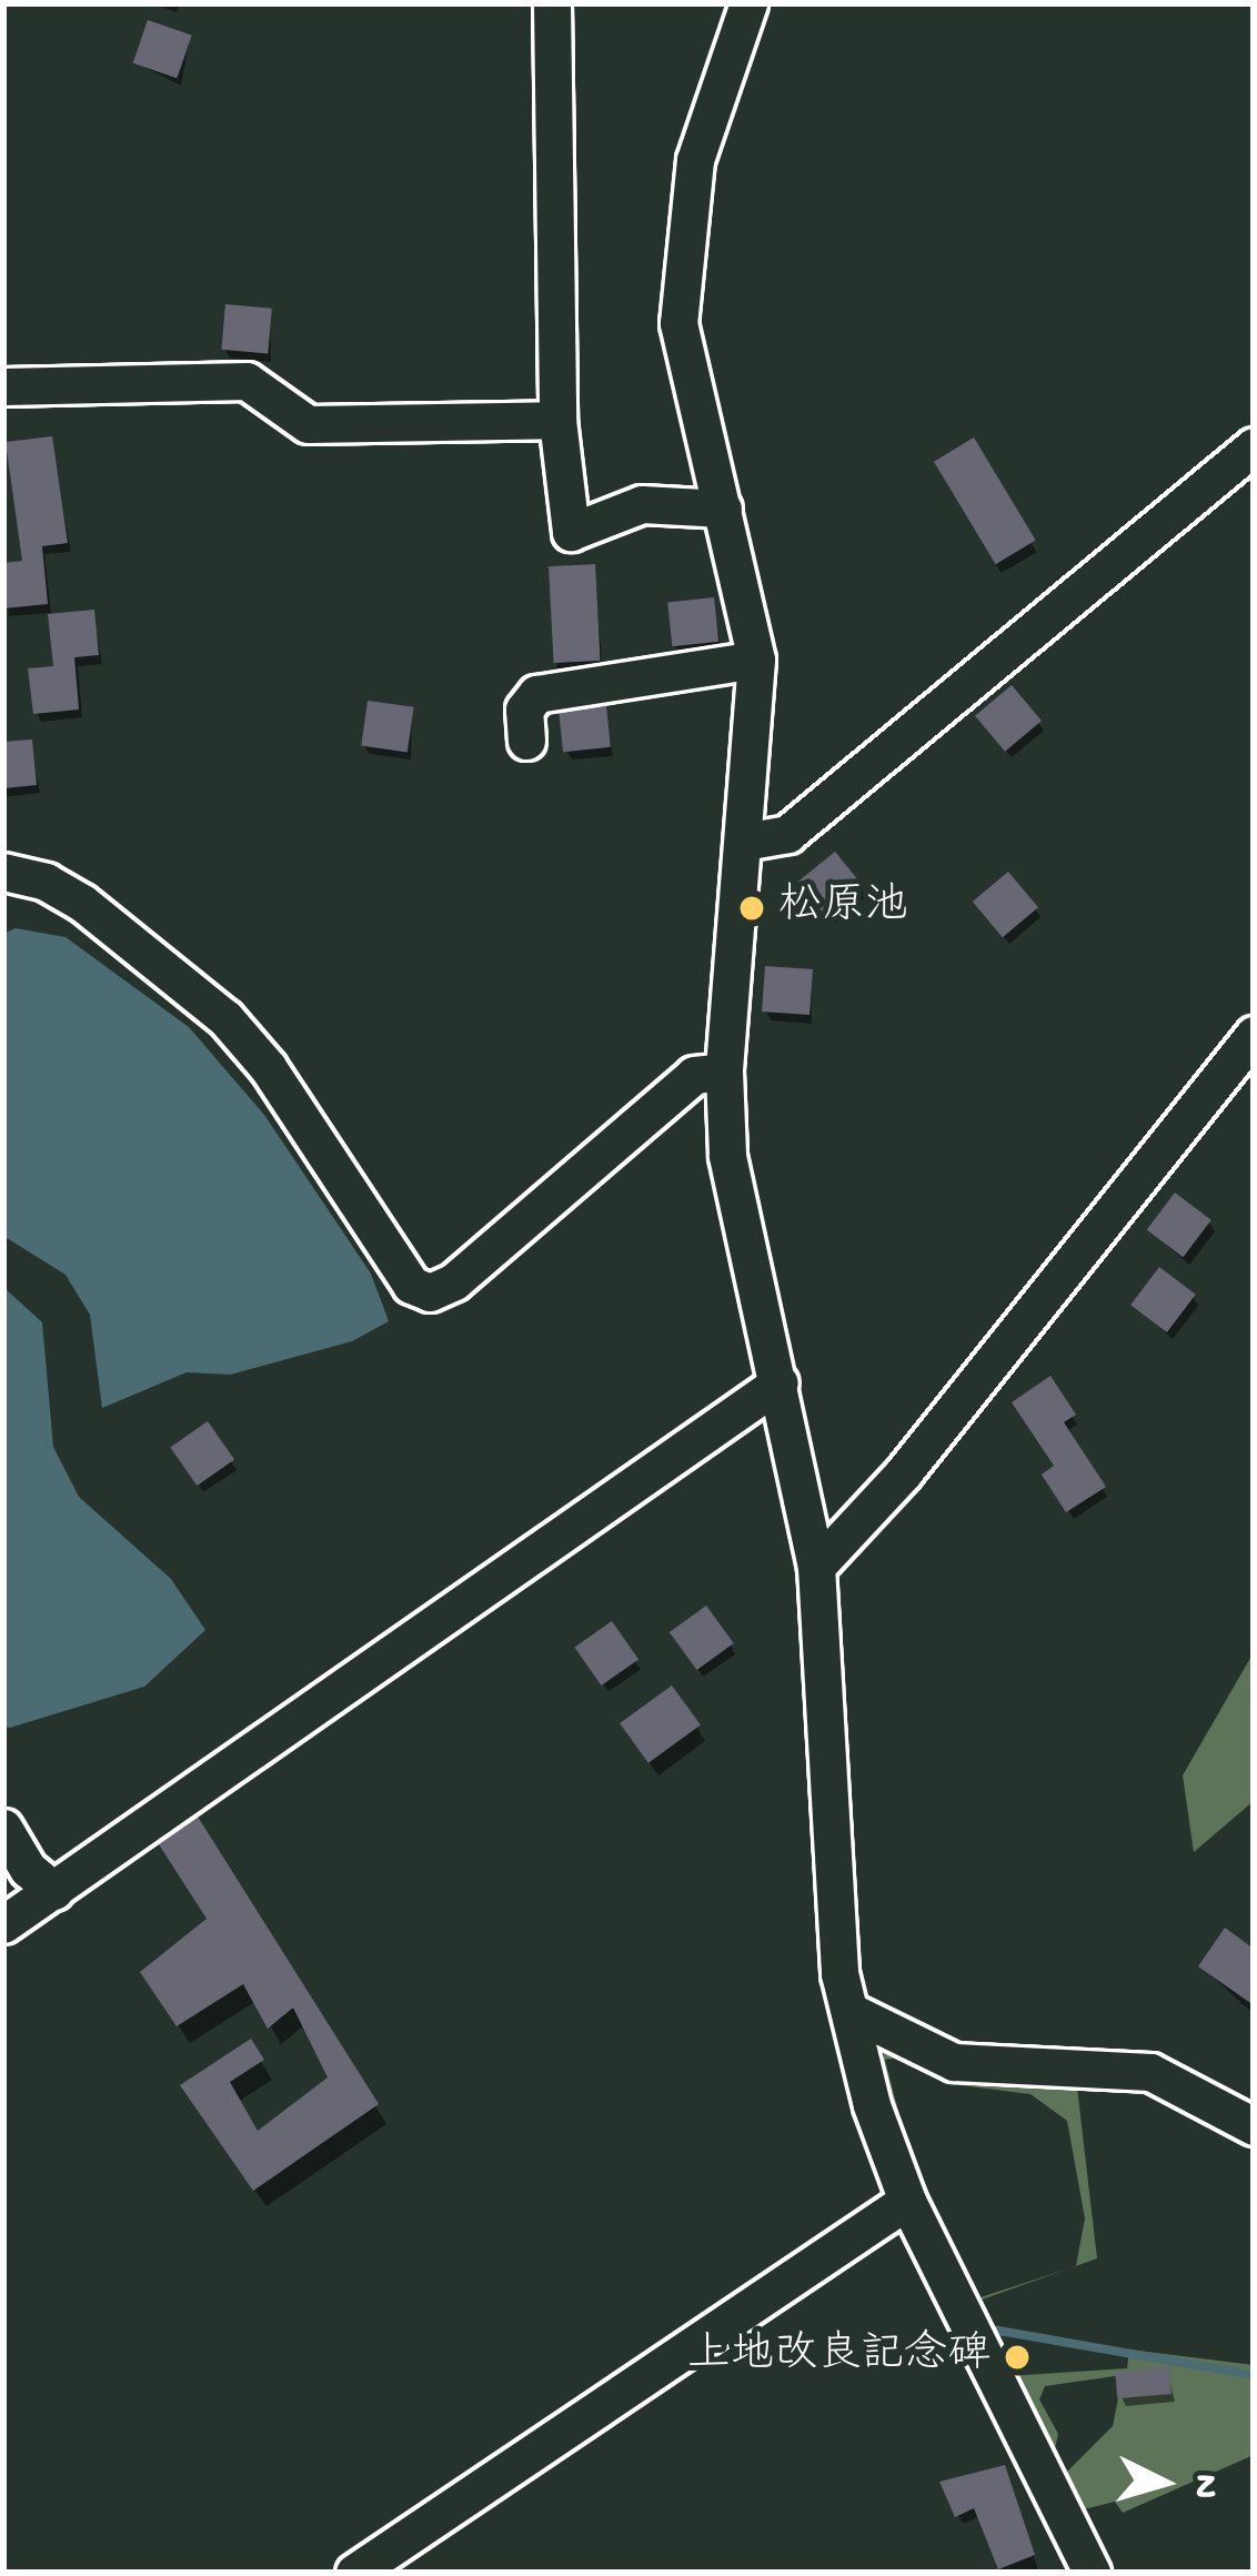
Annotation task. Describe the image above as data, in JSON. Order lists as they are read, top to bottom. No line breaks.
{"places":["松原池","上地改良記念碑"],"north":"right"}
